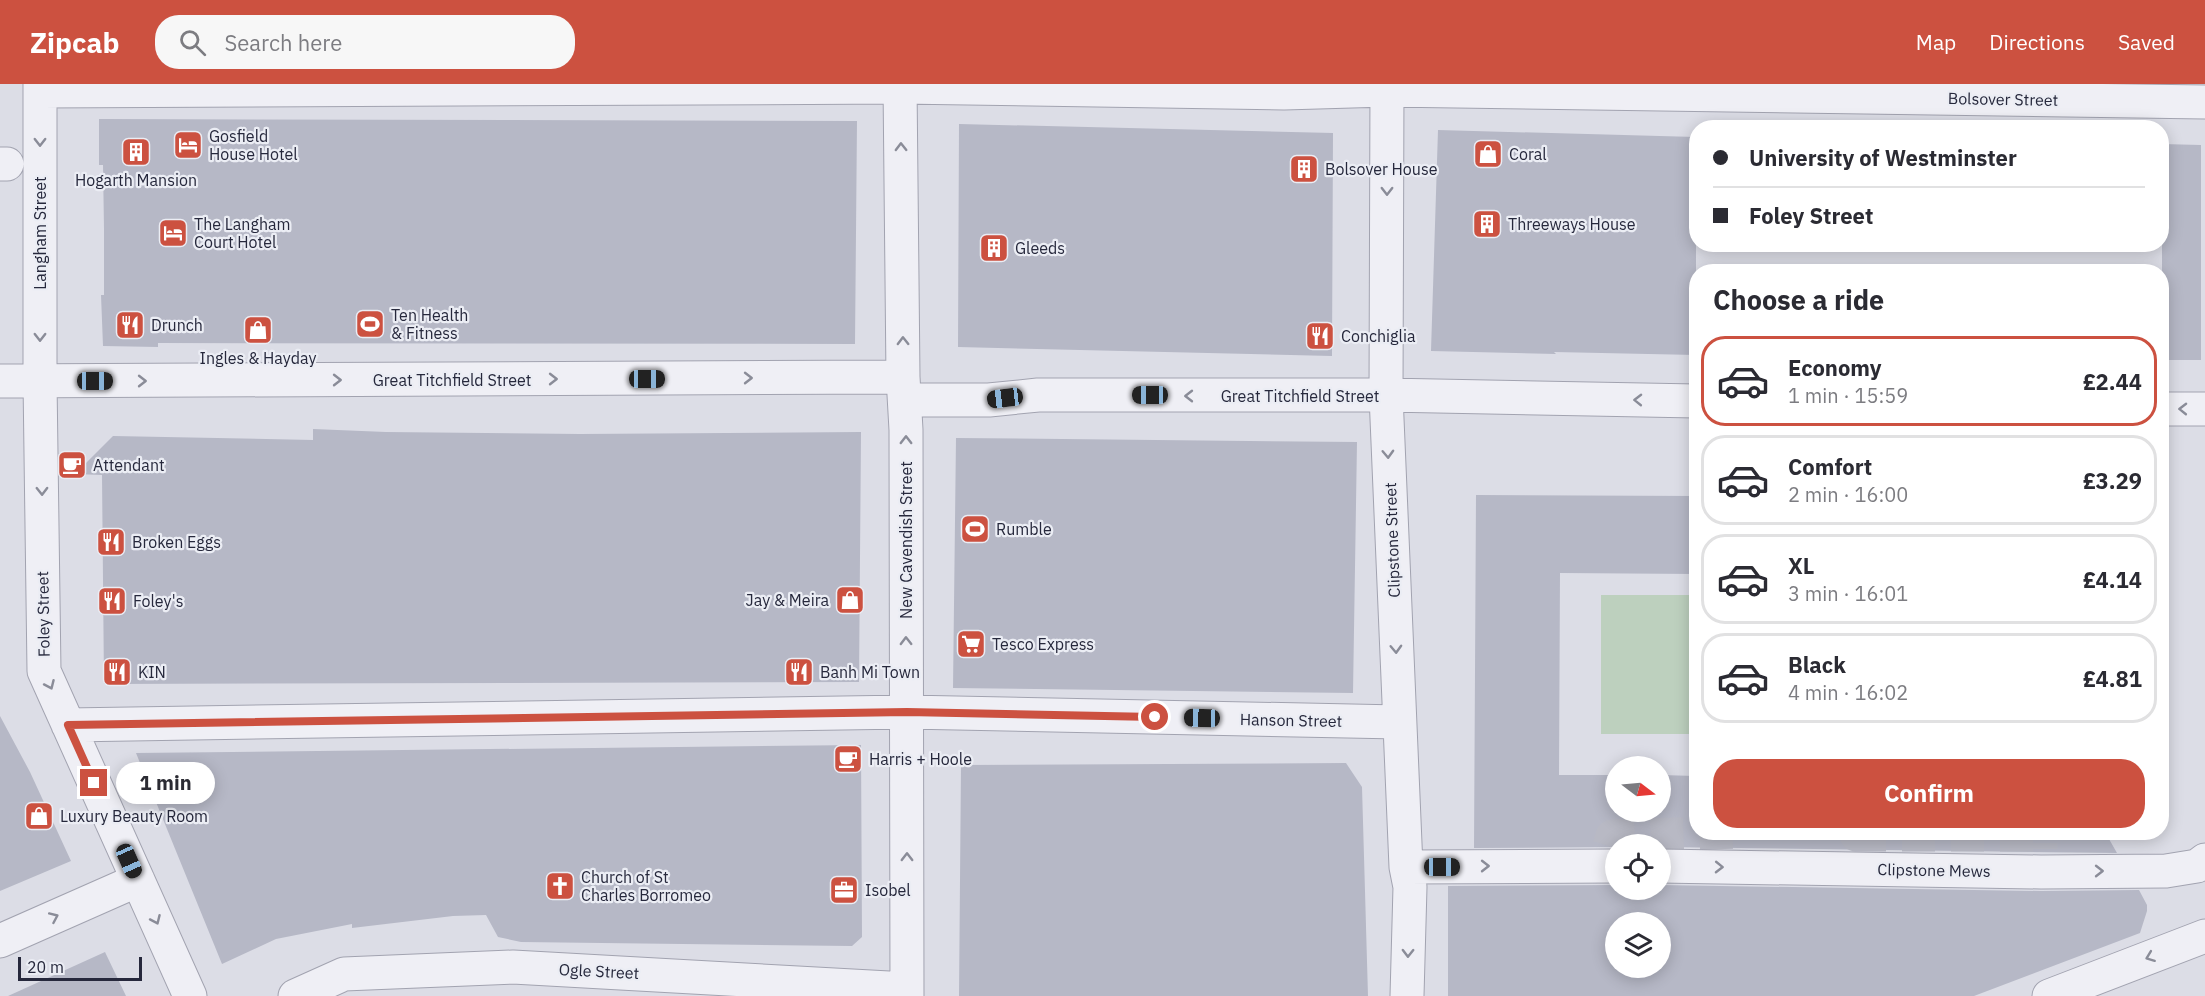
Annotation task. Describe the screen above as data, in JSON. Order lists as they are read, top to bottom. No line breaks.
{"streets":{"street":["Bolsover Street","Langham Street","Great Titchfield Street","New Cavendish Street","Clipstone Street","Foley Street","Hanson Street","Clipstone Mews","Ogle Street"]},"crossings":[["Bolsover Street","Langham Street"],["Bolsover Street","New Cavendish Street"],["Bolsover Street","Clipstone Street"],["Langham Street","Great Titchfield Street"],["Langham Street","Foley Street"],["Great Titchfield Street","New Cavendish Street"],["Great Titchfield Street","Clipstone Street"],["Great Titchfield Street","Foley Street"],["New Cavendish Street","Hanson Street"],["New Cavendish Street","Ogle Street"],["Clipstone Street","Hanson Street"],["Foley Street","Hanson Street"]],"one_way":["Langham Street","New Cavendish Street","Clipstone Street","Foley Street"],"places":{"hotel":["Gosfield House Hotel","The Langham Court Hotel"],"building":["Hogarth Mansion","Bolsover House","Threeways House","Gleeds"],"shop":["Coral","Ingles & Hayday","Jay & Meira","Luxury Beauty Room"],"sports":["Ten Health & Fitness","Rumble"],"restaurant":["Drunch","Conchiglia","Broken Eggs","Foley's","KIN","Banh Mi Town"],"cafe":["Attendant","Harris + Hoole"],"supermarket":["Tesco Express"],"church":["Church of St Charles Borromeo"],"office":["Isobel"]},"scale_bar":"20 m","north":"right","page":{"header":"Zipcab","search":"Search here","nav":["Map","Directions","Saved"],"banner":["University of Westminster","Foley Street"],"heading":"Choose a ride","list":[{"name":"Economy","note":"1 min · 15:59","value":"£2.44"},{"name":"Comfort","note":"2 min · 16:00","value":"£3.29"},{"name":"XL","note":"3 min · 16:01","value":"£4.14"},{"name":"Black","note":"4 min · 16:02","value":"£4.81"}],"buttons":"Confirm","bubble":"1 min","scale":"20 m"}}
